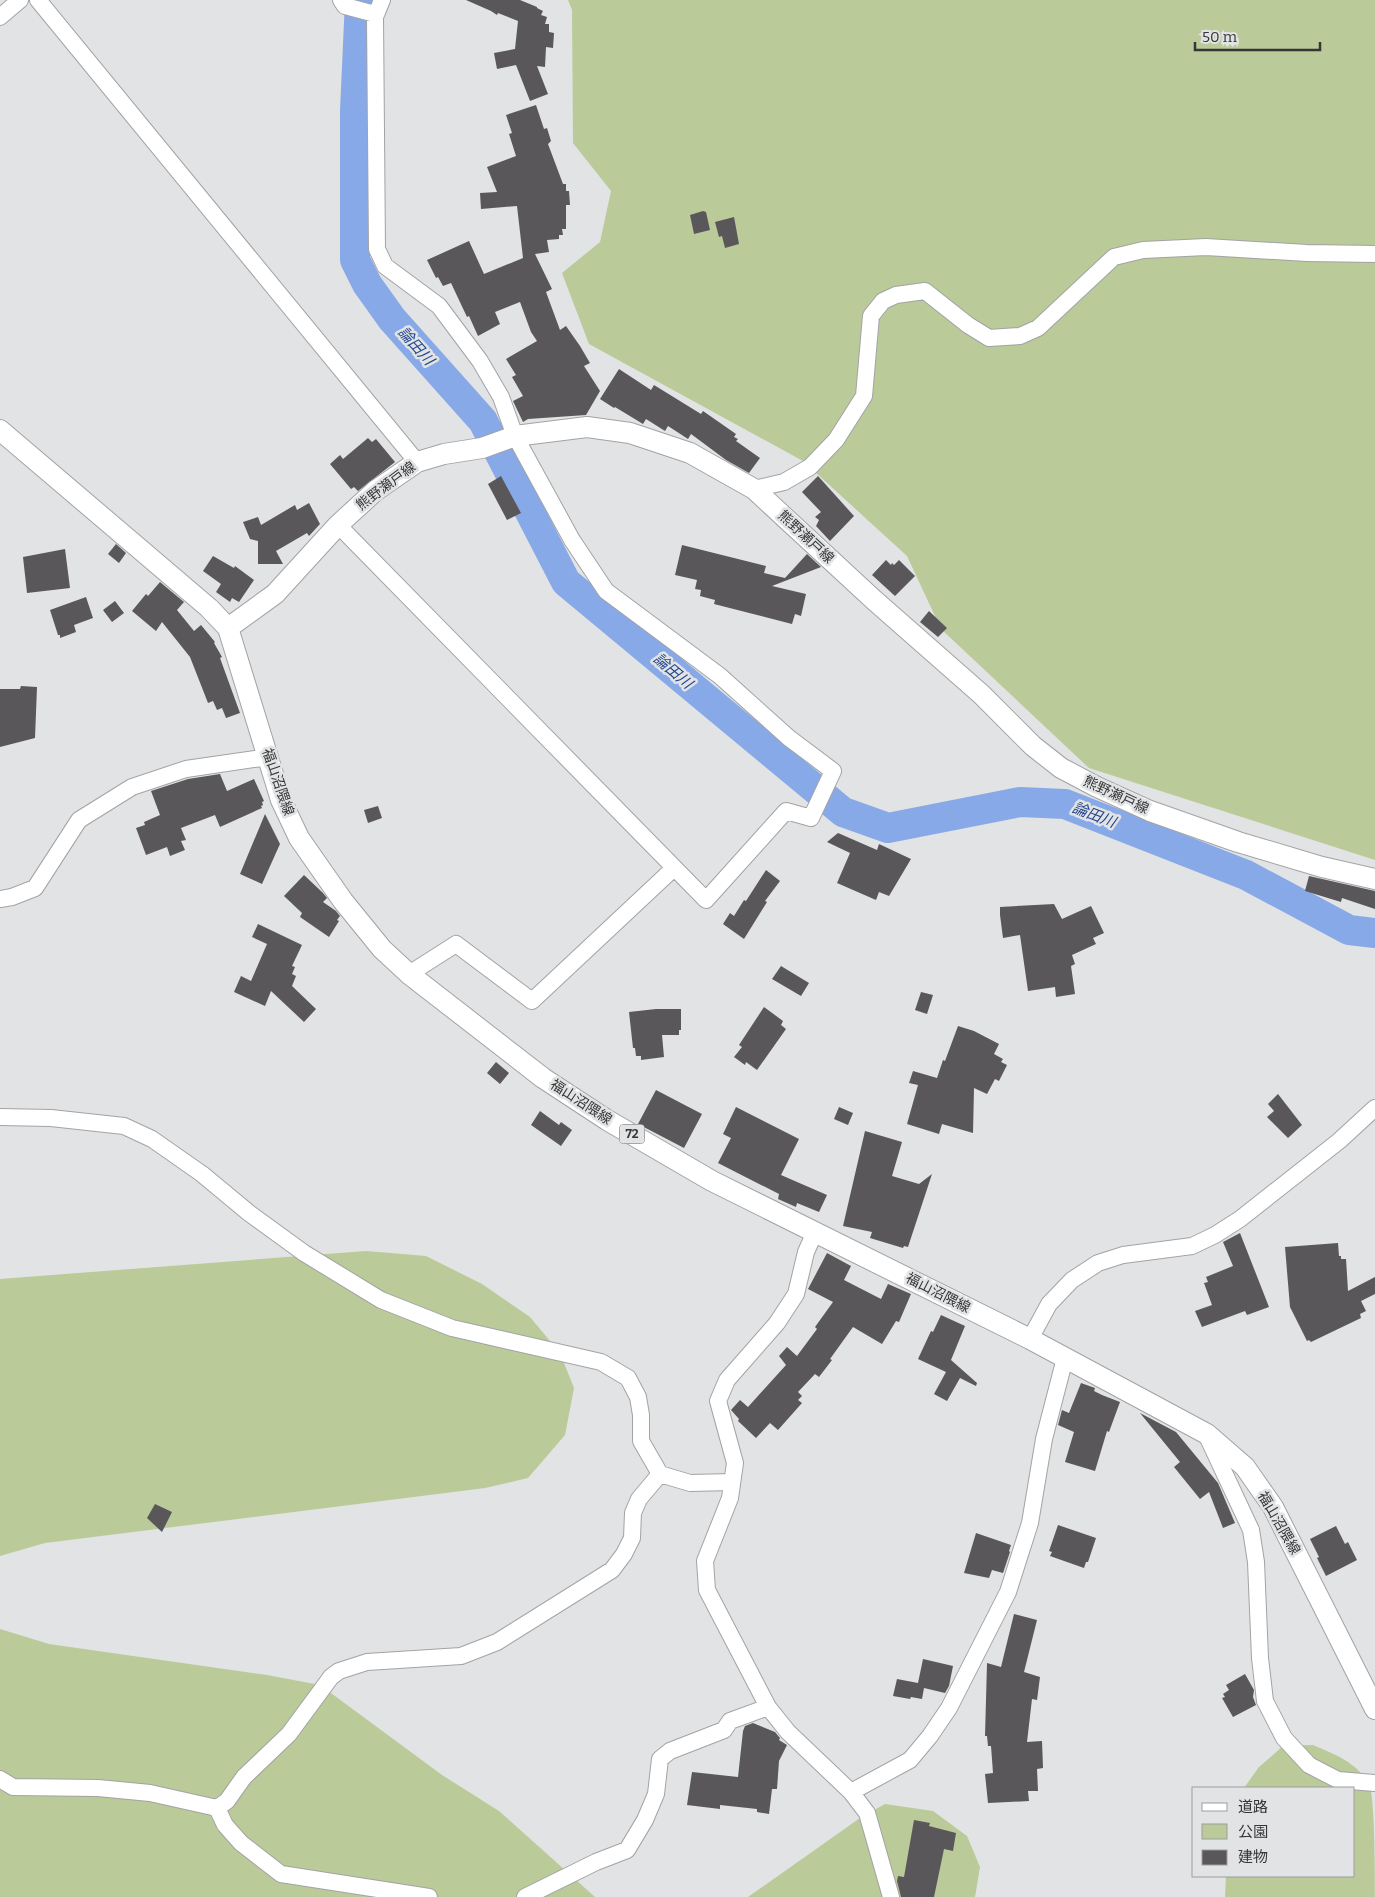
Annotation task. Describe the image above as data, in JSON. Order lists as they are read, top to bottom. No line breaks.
{"streets":{"main road":["熊野瀬戸線","福山沼隈線","72"]},"crossings":[["熊野瀬戸線","福山沼隈線"]],"water":["論田川"],"legend":["道路","公園","建物"],"scale_bar":"50 m"}
